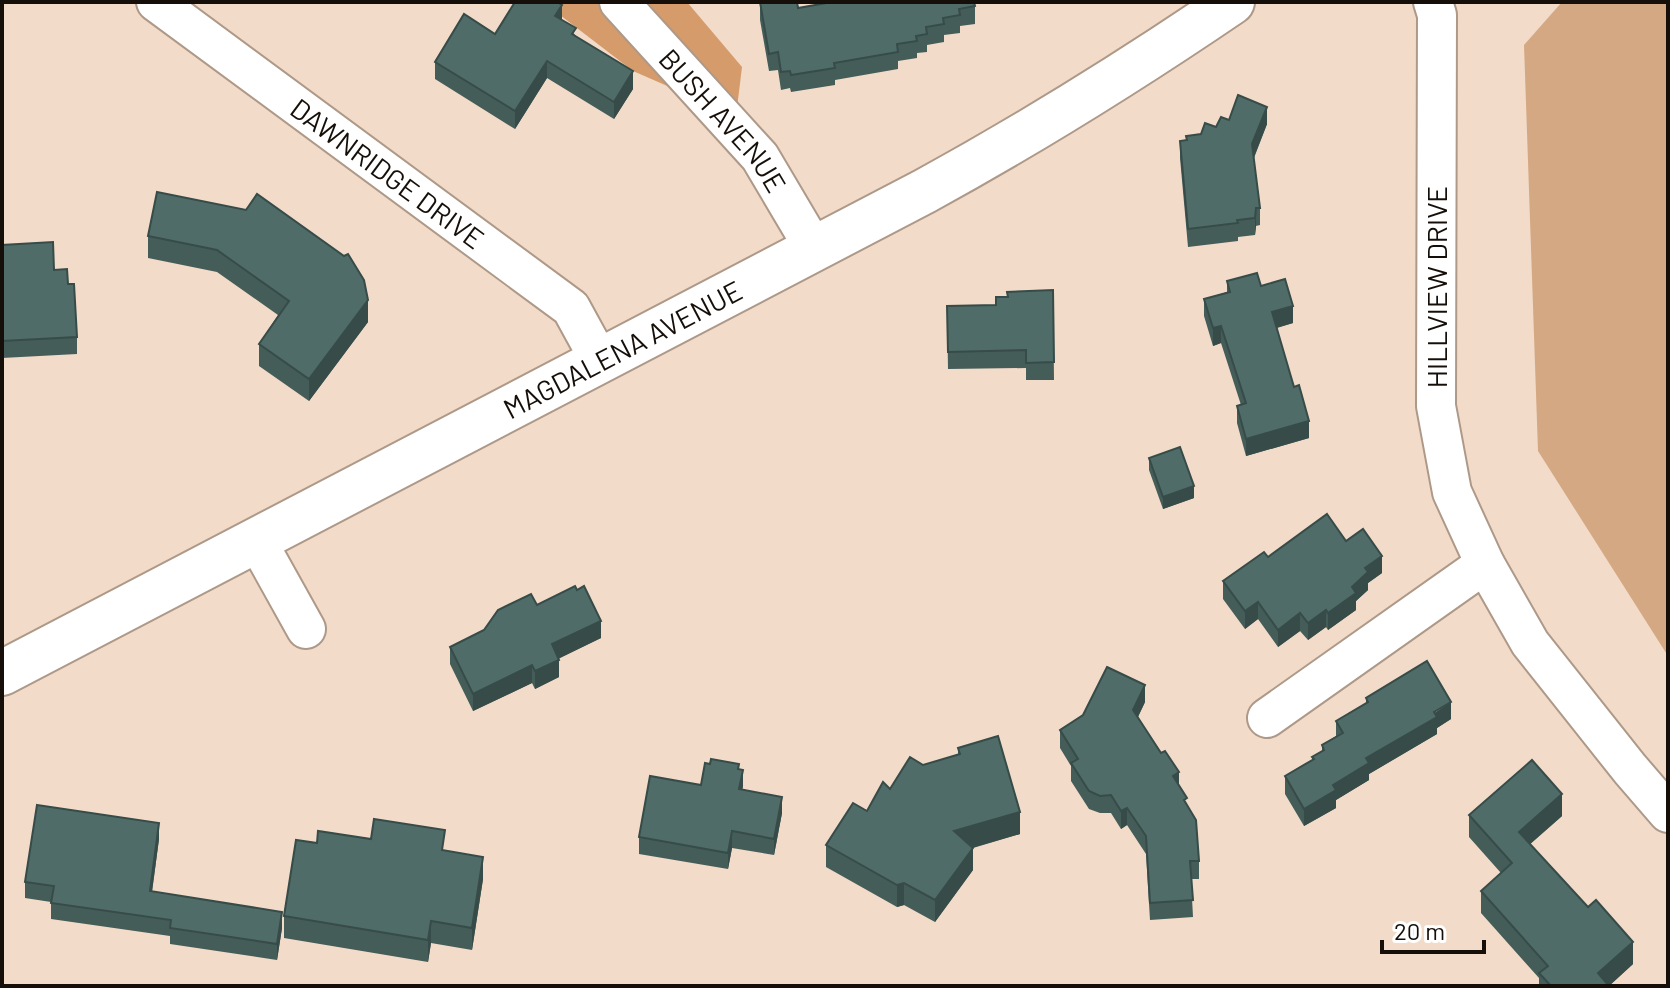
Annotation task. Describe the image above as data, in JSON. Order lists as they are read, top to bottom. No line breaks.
{"streets":{"main road":["MAGDALENA AVENUE"],"street":["BUSH AVENUE","DAWNRIDGE DRIVE","HILLVIEW DRIVE"]},"crossings":[["BUSH AVENUE","MAGDALENA AVENUE"],["DAWNRIDGE DRIVE","MAGDALENA AVENUE"]],"scale_bar":"20 m"}
